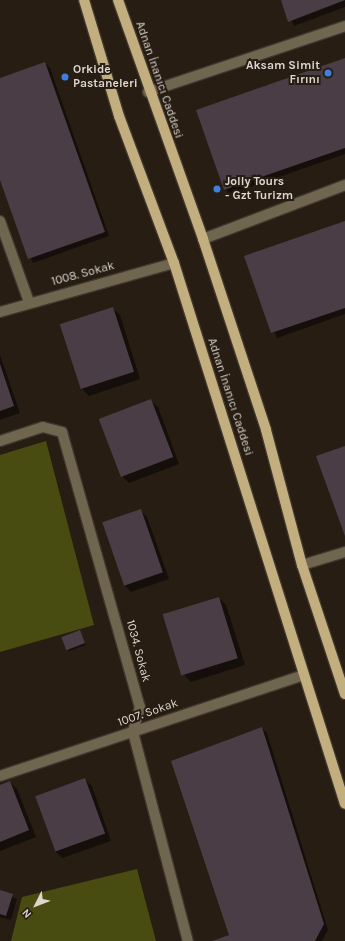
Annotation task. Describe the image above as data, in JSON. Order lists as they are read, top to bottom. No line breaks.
{"streets":{"main road":["Adnan İnanıcı Caddesi"],"street":["1008. Sokak","1034. Sokak","1007. Sokak"]},"crossings":[["Adnan İnanıcı Caddesi","1008. Sokak"],["Adnan İnanıcı Caddesi","1007. Sokak"],["1034. Sokak","1007. Sokak"]],"places":["Aksam Simit Fırını","Orkide Pastaneleri","Jolly Tours - Gzt Turizm"],"north":"bottom left"}
